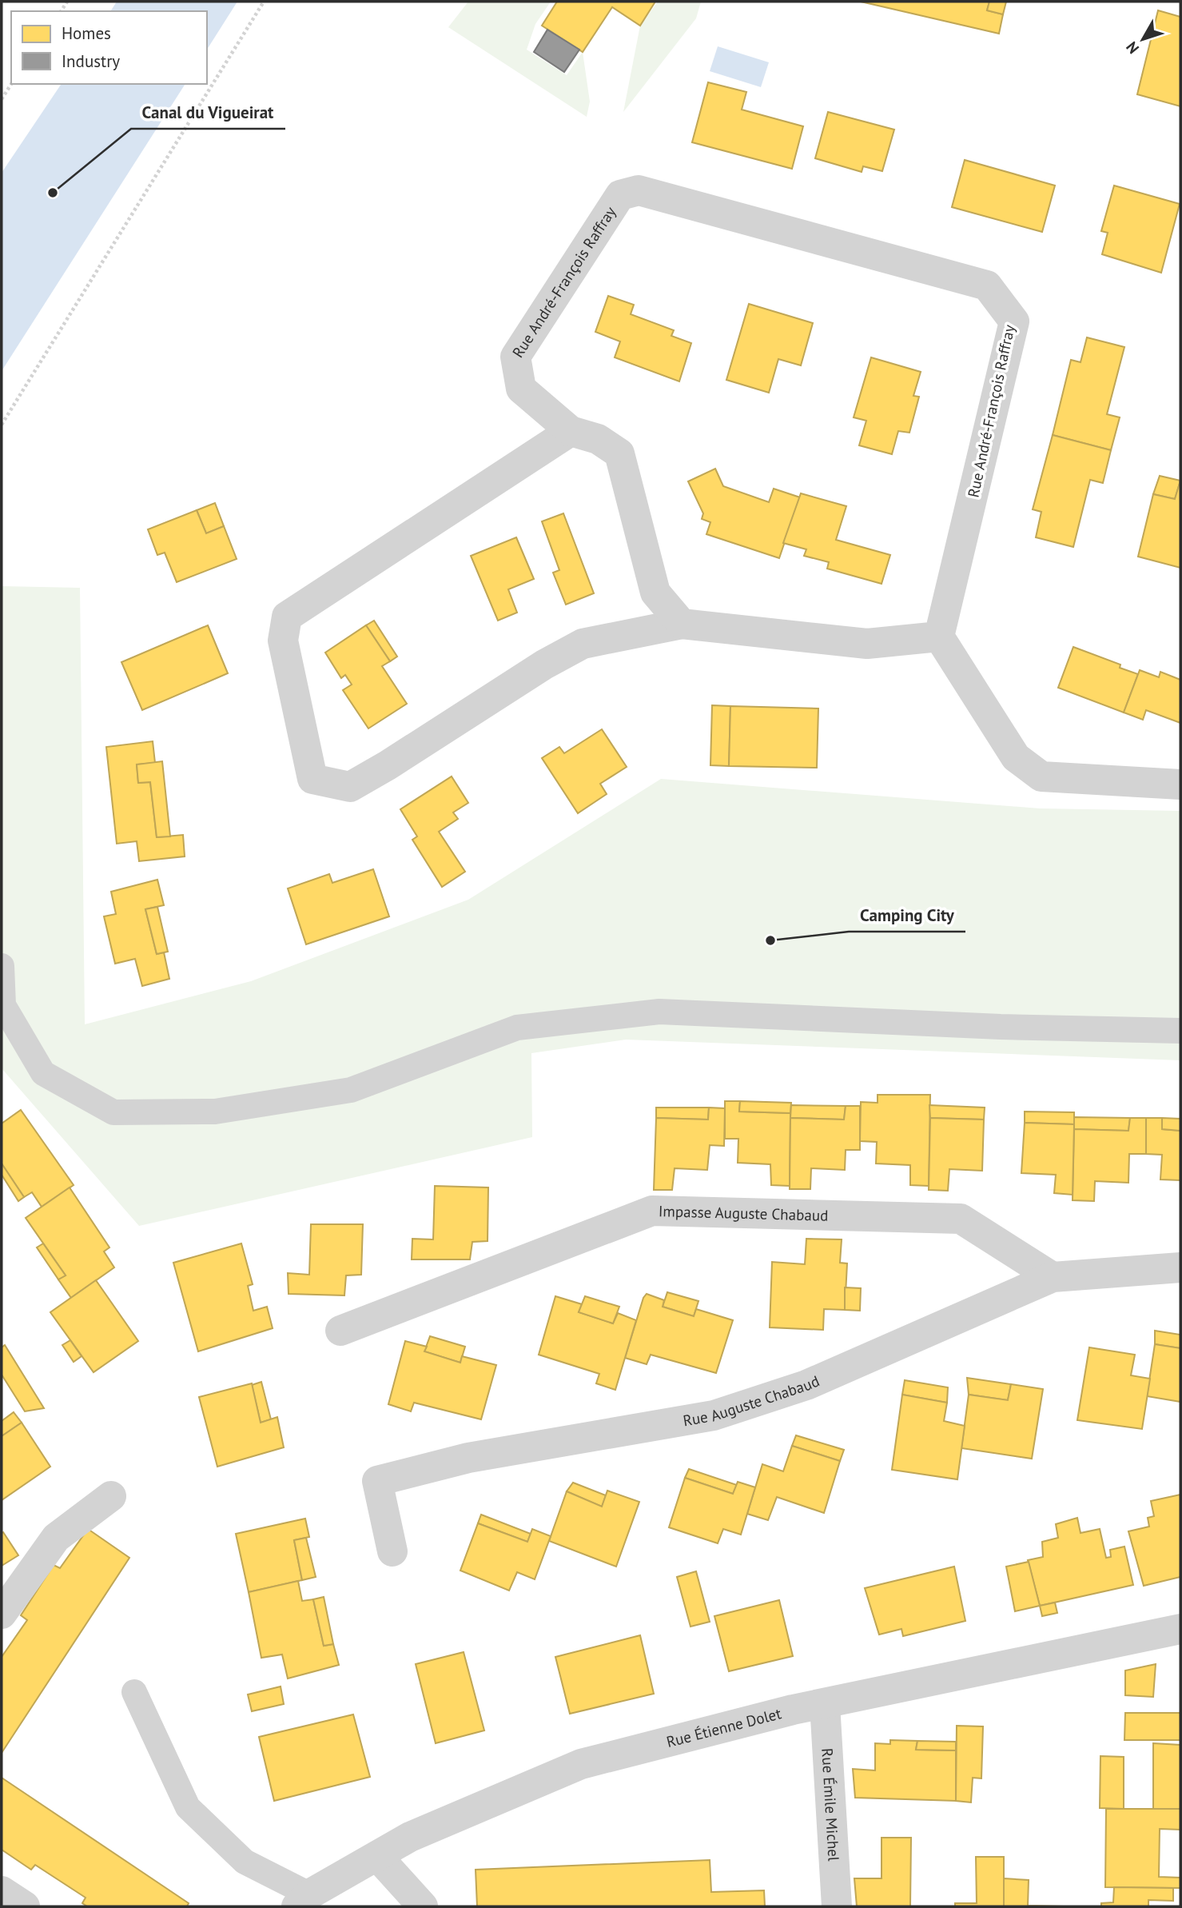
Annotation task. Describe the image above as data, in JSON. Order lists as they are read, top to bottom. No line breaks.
{"streets":{"street":["Rue André-François Raffray","Impasse Auguste Chabaud","Rue Auguste Chabaud","Rue Étienne Dolet","Rue Émile Michel"]},"crossings":[["Impasse Auguste Chabaud","Rue Auguste Chabaud"],["Rue Étienne Dolet","Rue Émile Michel"]],"places":["Canal du Vigueirat","Camping City"],"legend":["Homes","Industry"],"north":"bottom left"}
